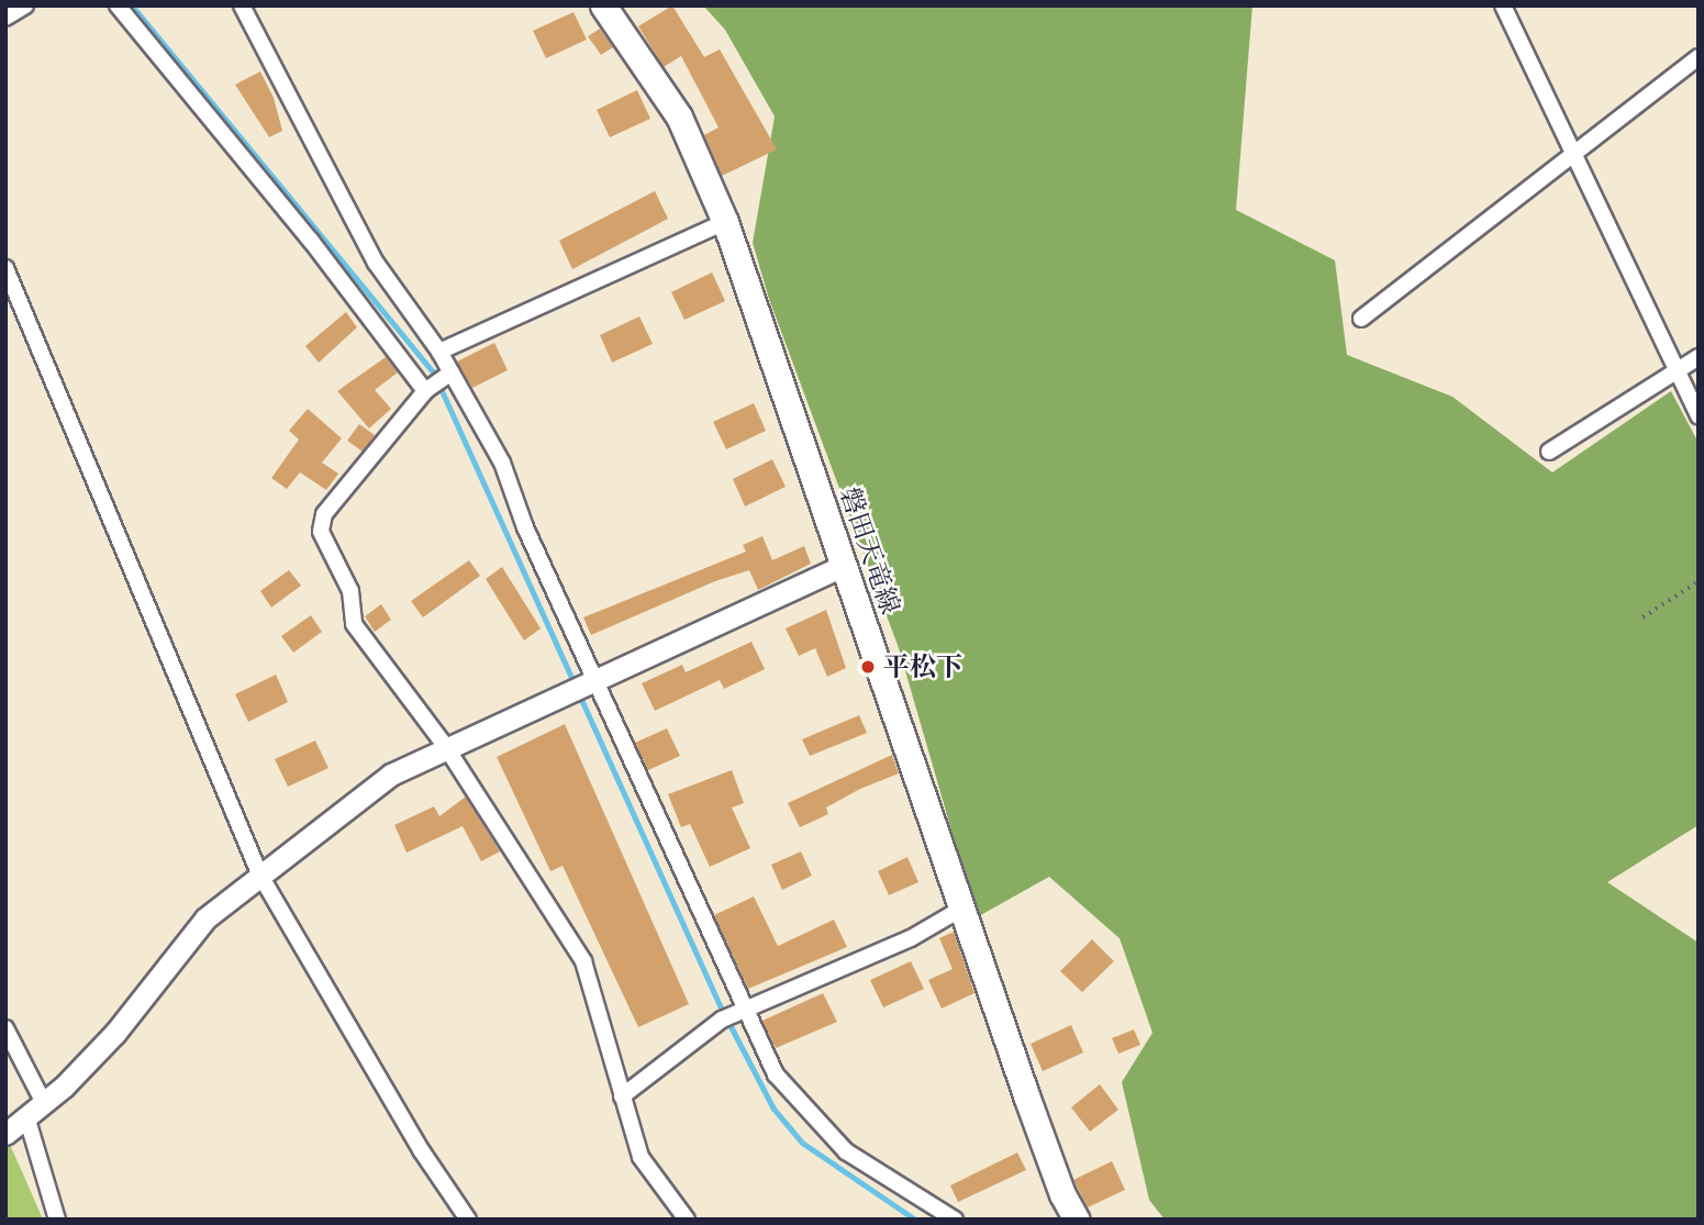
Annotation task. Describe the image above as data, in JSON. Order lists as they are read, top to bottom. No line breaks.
{"streets":{"main road":["磐田天竜線"]},"places":["平松下"]}
